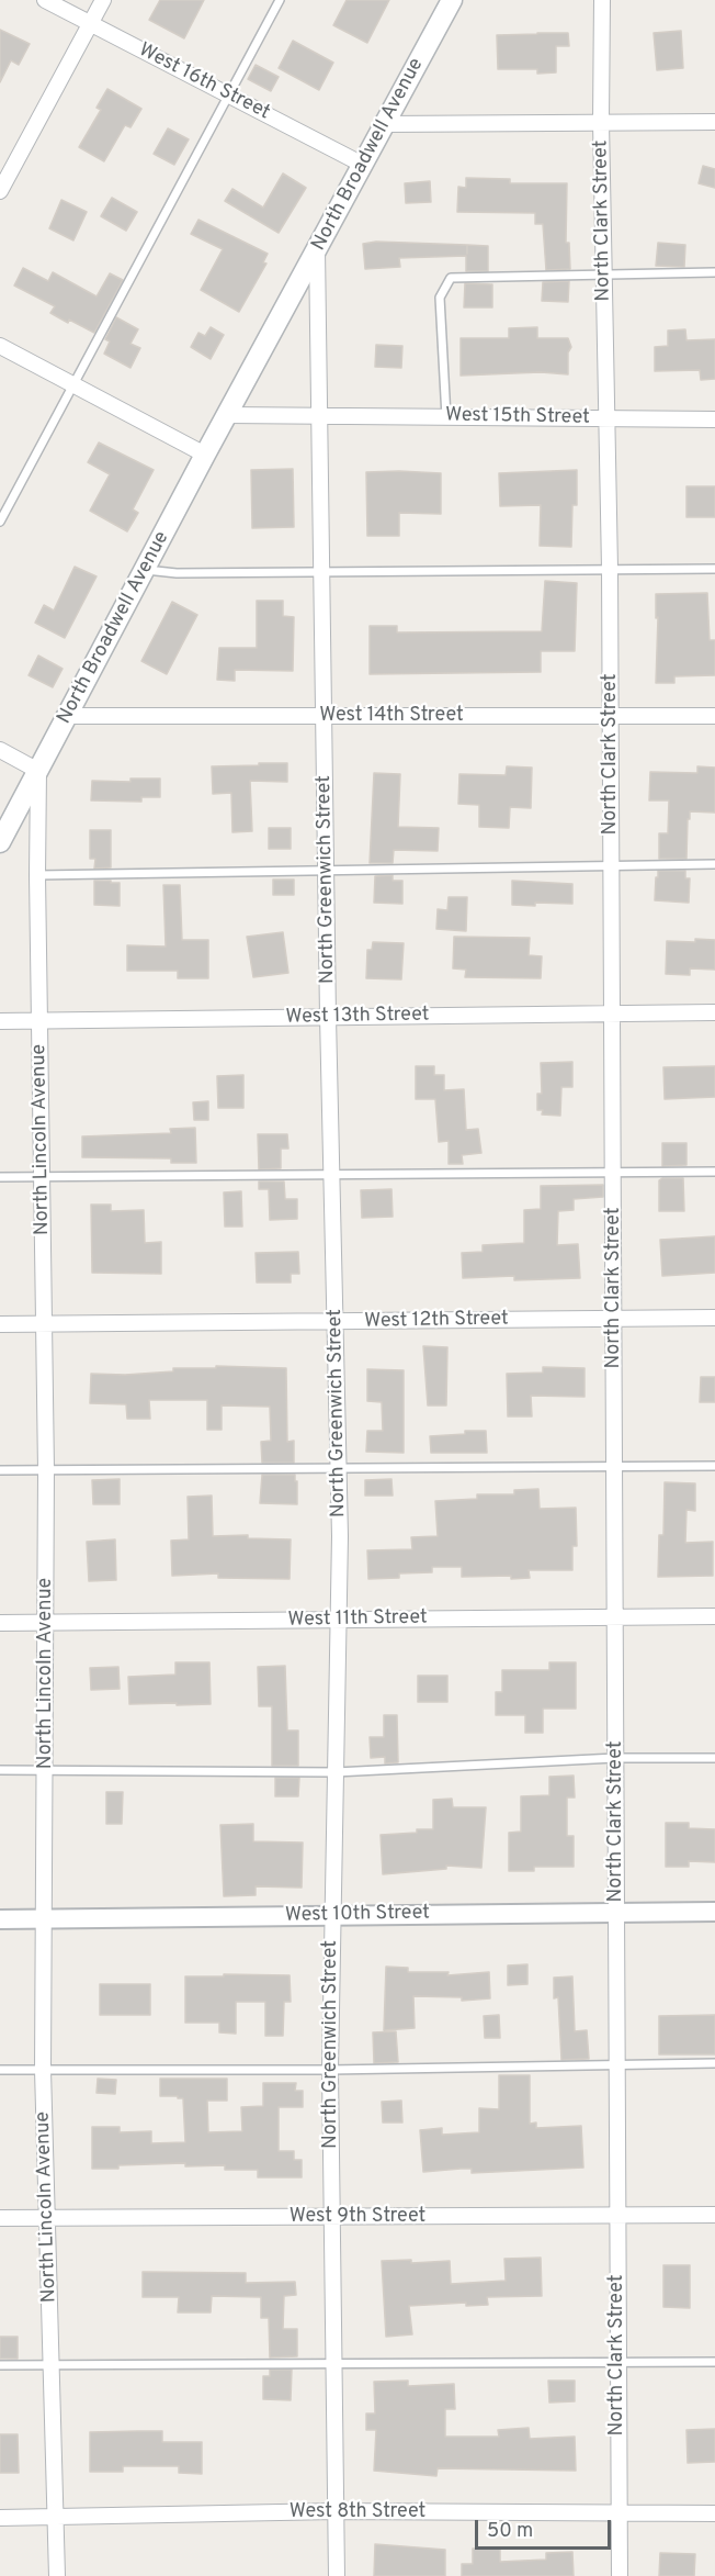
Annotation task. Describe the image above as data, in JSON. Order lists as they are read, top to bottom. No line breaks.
{"streets":{"main road":["North Broadwell Avenue"],"street":["West 16th Street","North Clark Street","West 15th Street","West 14th Street","North Greenwich Street","West 13th Street","North Lincoln Avenue","West 12th Street","West 11th Street","West 10th Street","West 9th Street","West 8th Street"]},"crossings":[["West 16th Street","North Broadwell Avenue"],["North Broadwell Avenue","West 14th Street"],["North Broadwell Avenue","North Greenwich Street"],["North Broadwell Avenue","North Lincoln Avenue"],["North Clark Street","West 15th Street"],["North Clark Street","West 14th Street"],["North Clark Street","West 13th Street"],["North Clark Street","West 12th Street"],["North Clark Street","West 11th Street"],["North Clark Street","West 10th Street"],["North Clark Street","West 9th Street"],["North Clark Street","West 8th Street"],["West 15th Street","North Greenwich Street"],["West 14th Street","North Greenwich Street"],["North Greenwich Street","West 13th Street"],["North Greenwich Street","West 12th Street"],["North Greenwich Street","West 11th Street"],["North Greenwich Street","West 10th Street"],["North Greenwich Street","West 9th Street"],["North Greenwich Street","West 8th Street"],["West 13th Street","North Lincoln Avenue"],["North Lincoln Avenue","West 12th Street"],["North Lincoln Avenue","West 11th Street"],["North Lincoln Avenue","West 10th Street"],["North Lincoln Avenue","West 9th Street"],["North Lincoln Avenue","West 8th Street"]],"scale_bar":"50 m"}
